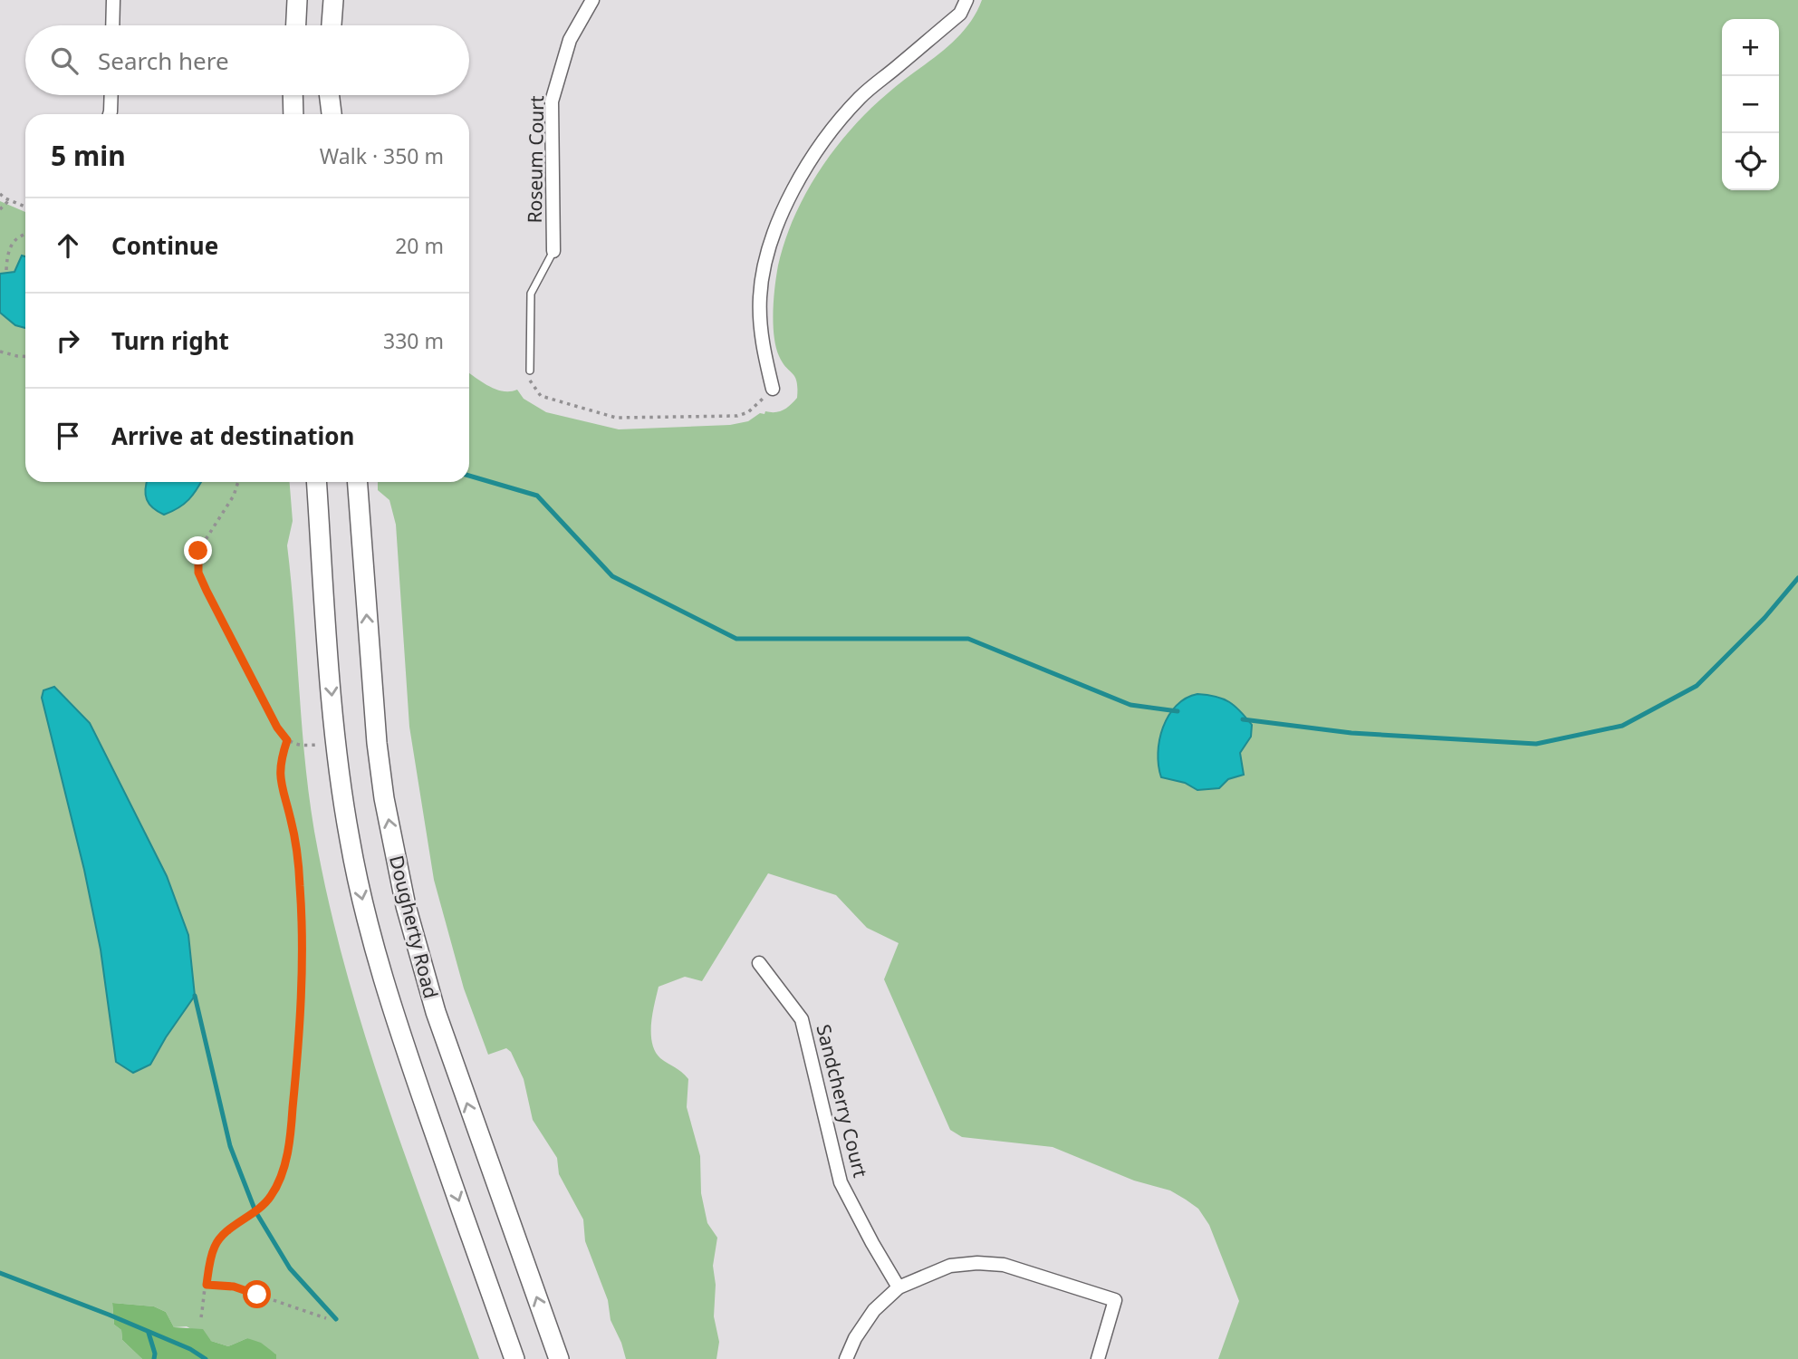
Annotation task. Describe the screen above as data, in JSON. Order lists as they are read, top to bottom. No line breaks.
{"streets":{"main road":["Dougherty Road"],"street":["Roseum Court","Sandcherry Court"]},"page":{"map_buttons":["+","−"],"search":"Search here","heading":["5 min","Walk · 350 m"],"list":[["Continue","20 m"],["Turn right","330 m"],"Arrive at destination"]}}
